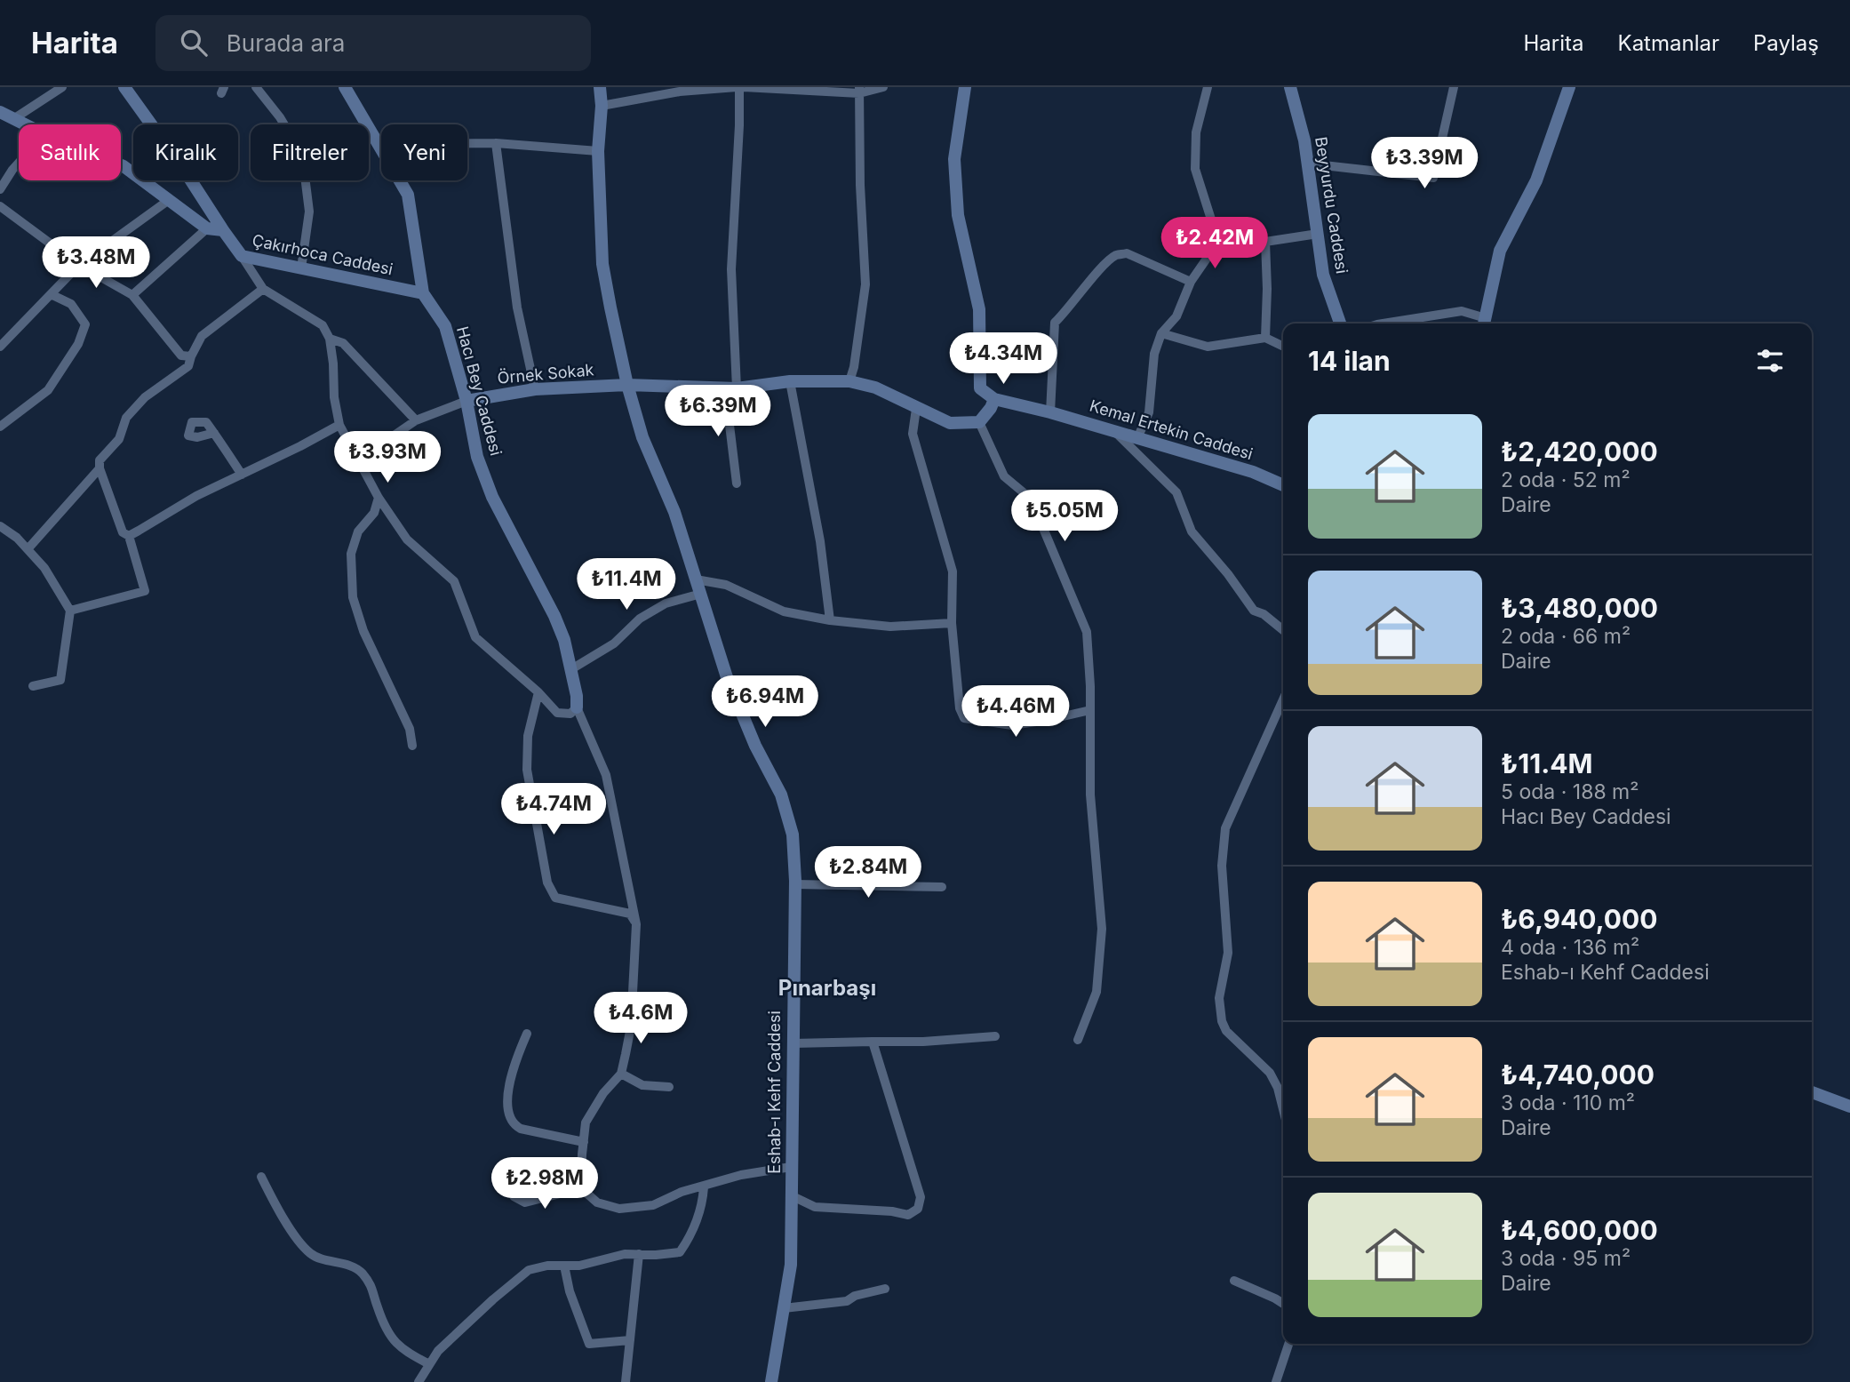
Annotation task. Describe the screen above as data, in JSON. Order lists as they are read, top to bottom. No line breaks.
{"streets":{"street":["Beyyurdu Caddesi","Çakırhoca Caddesi","Örnek Sokak","Hacı Bey Caddesi","Kemal Ertekin Caddesi","Eshab-ı Kehf Caddesi"]},"crossings":[["Çakırhoca Caddesi","Hacı Bey Caddesi"],["Örnek Sokak","Hacı Bey Caddesi"],["Örnek Sokak","Eshab-ı Kehf Caddesi"]],"districts":["Pınarbaşı"],"page":{"header":"Harita","search":"Burada ara","nav":["Harita","Katmanlar","Paylaş"],"chip":["Satılık","Kiralık","Filtreler","Yeni"],"price":["₺3.39M","₺2.42M","₺3.48M","₺4.34M","₺6.39M","₺3.93M","₺5.05M","₺11.4M","₺6.94M","₺4.46M","₺4.74M","₺2.84M","₺4.6M","₺2.98M"],"heading":"14 ilan","list":[{"name":"₺2,420,000","note":"2 oda · 52 m² · Daire"},{"name":"₺3,480,000","note":"2 oda · 66 m² · Daire"},{"name":"₺11.4M","note":"5 oda · 188 m² · Hacı Bey Caddesi"},{"name":"₺6,940,000","note":"4 oda · 136 m² · Eshab-ı Kehf Caddesi"},{"name":"₺4,740,000","note":"3 oda · 110 m² · Daire"},{"name":"₺4,600,000","note":"3 oda · 95 m² · Daire"}]}}
